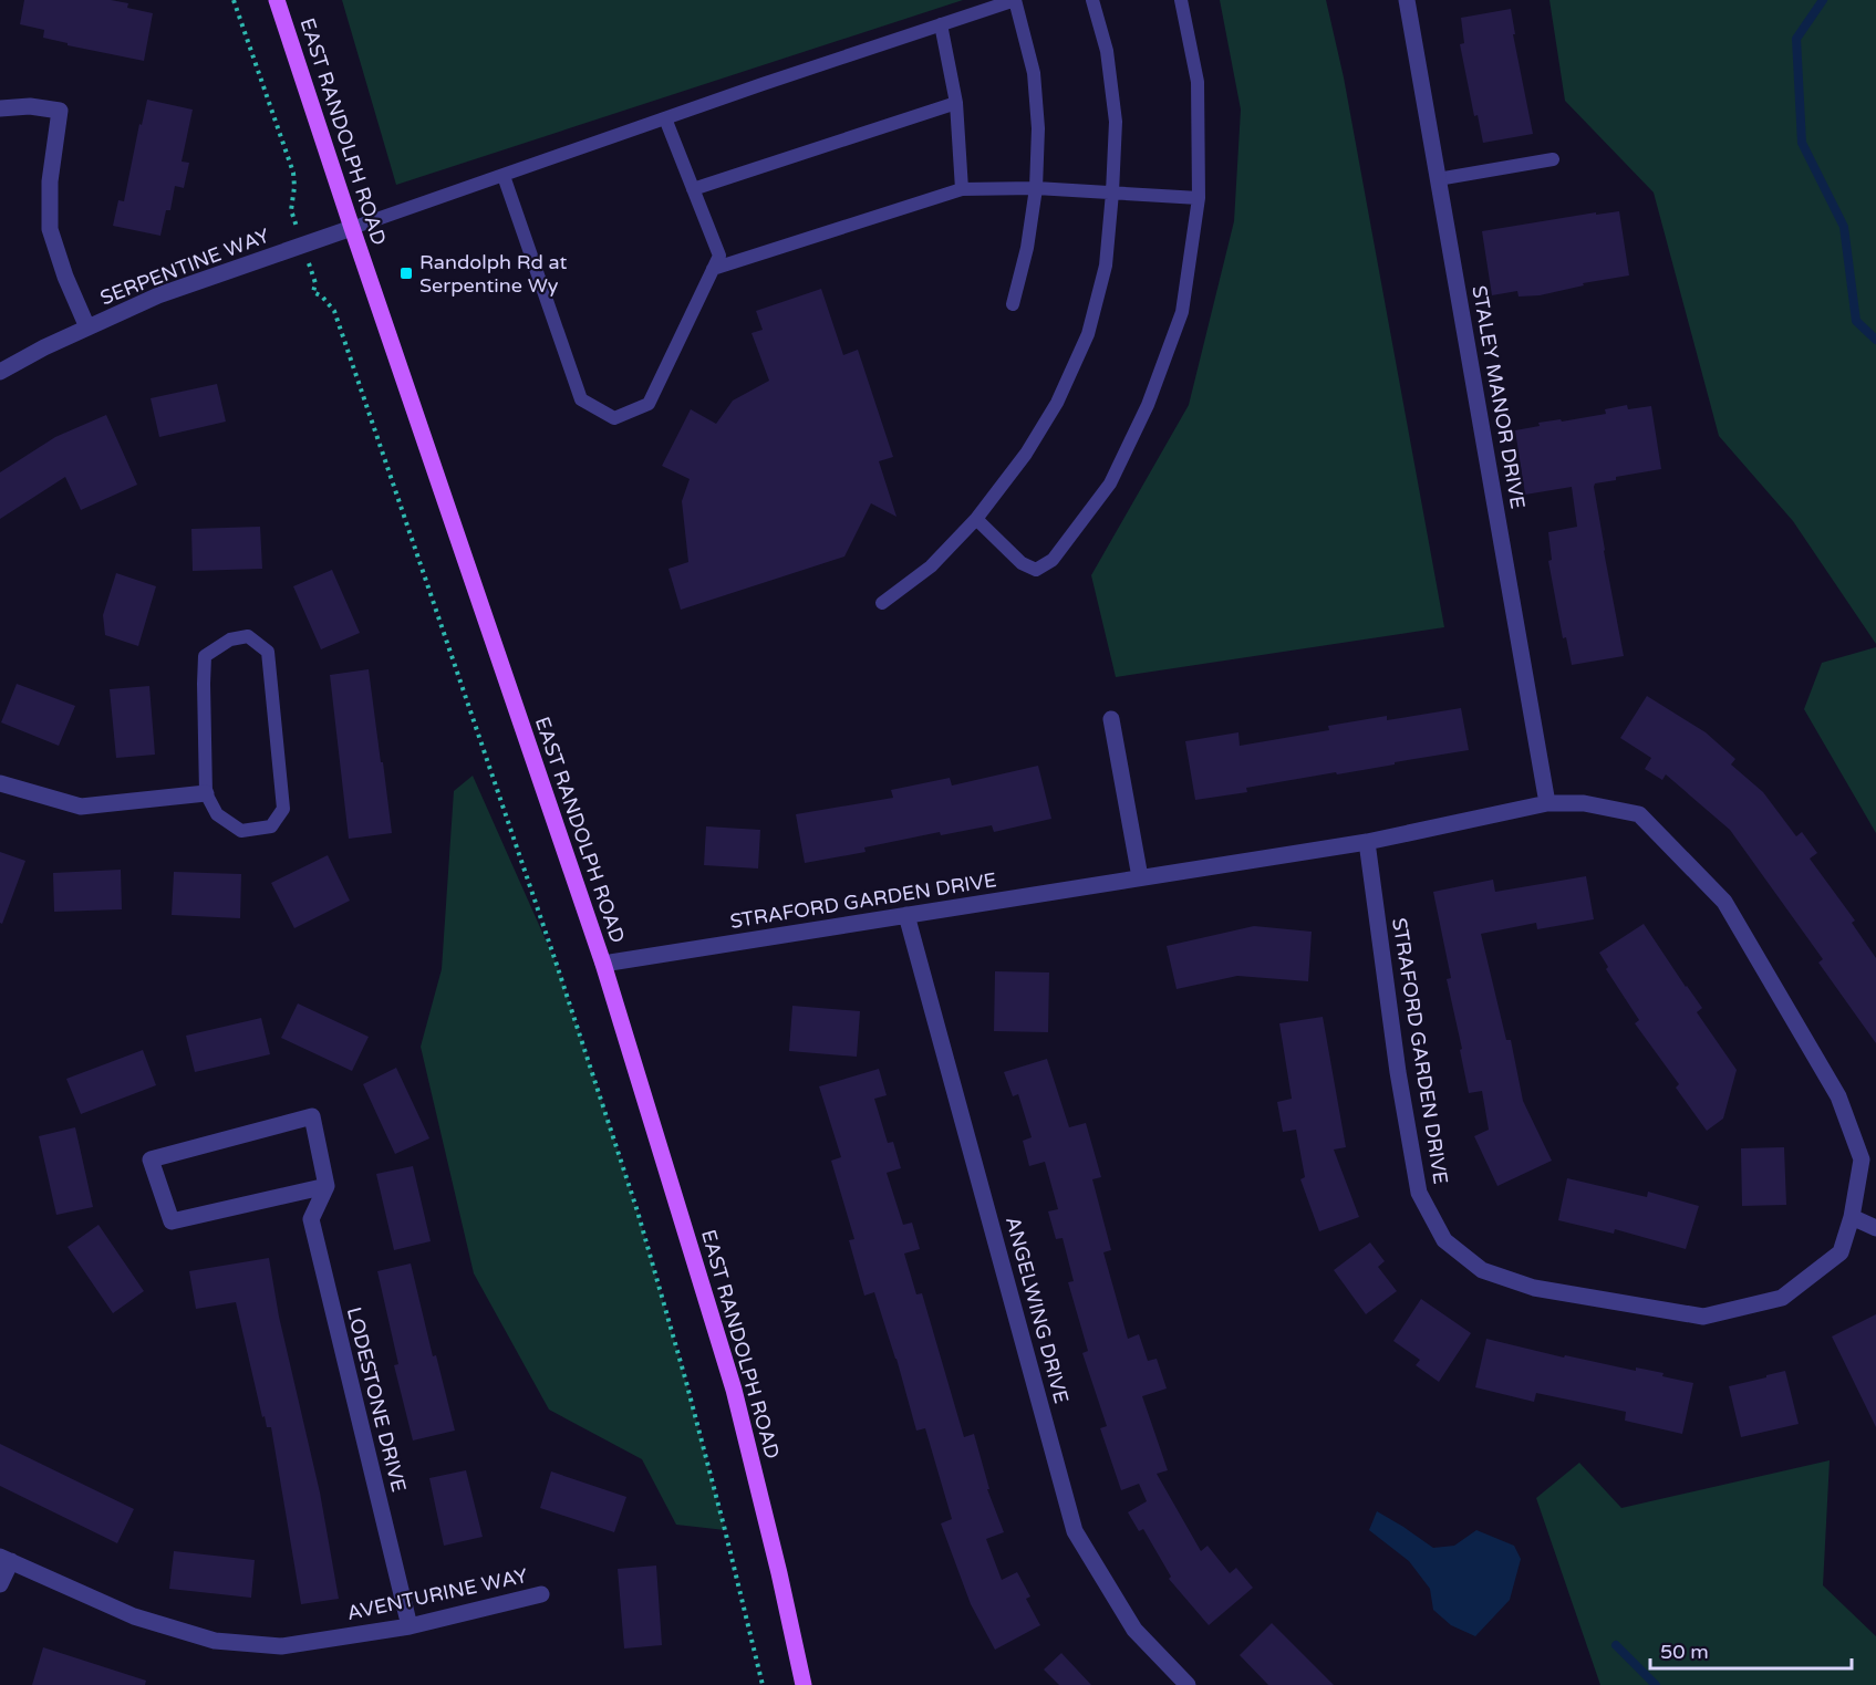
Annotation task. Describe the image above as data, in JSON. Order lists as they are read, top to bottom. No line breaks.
{"streets":{"main road":["EAST RANDOLPH ROAD"],"street":["SERPENTINE WAY","STALEY MANOR DRIVE","STRAFORD GARDEN DRIVE","ANGELWING DRIVE","LODESTONE DRIVE","AVENTURINE WAY"]},"crossings":[["EAST RANDOLPH ROAD","SERPENTINE WAY"],["EAST RANDOLPH ROAD","STRAFORD GARDEN DRIVE"],["STALEY MANOR DRIVE","STRAFORD GARDEN DRIVE"],["STRAFORD GARDEN DRIVE","ANGELWING DRIVE"],["LODESTONE DRIVE","AVENTURINE WAY"]],"places":{"transit":["Randolph Rd at Serpentine Wy"]},"scale_bar":"50 m"}
